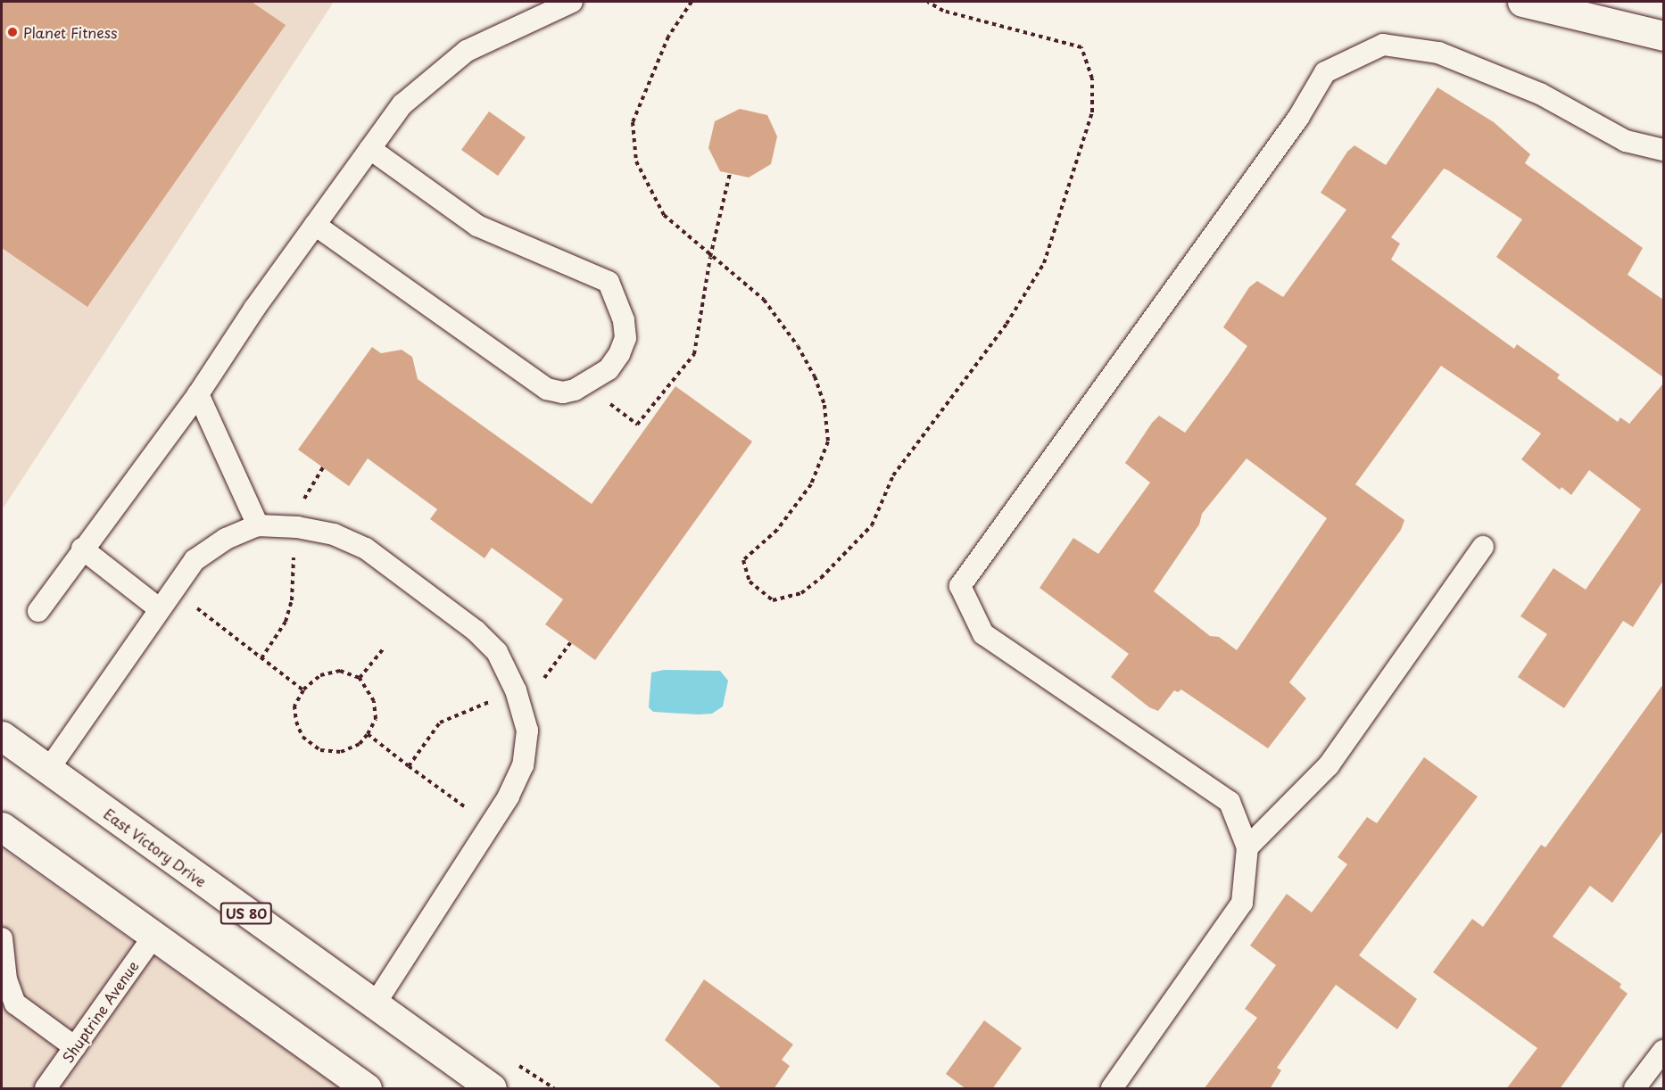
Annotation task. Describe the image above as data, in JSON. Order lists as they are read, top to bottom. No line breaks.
{"streets":{"main road":["East Victory Drive","US 80"],"lane":["Shuptrine Avenue"]},"places":["Planet Fitness"]}
